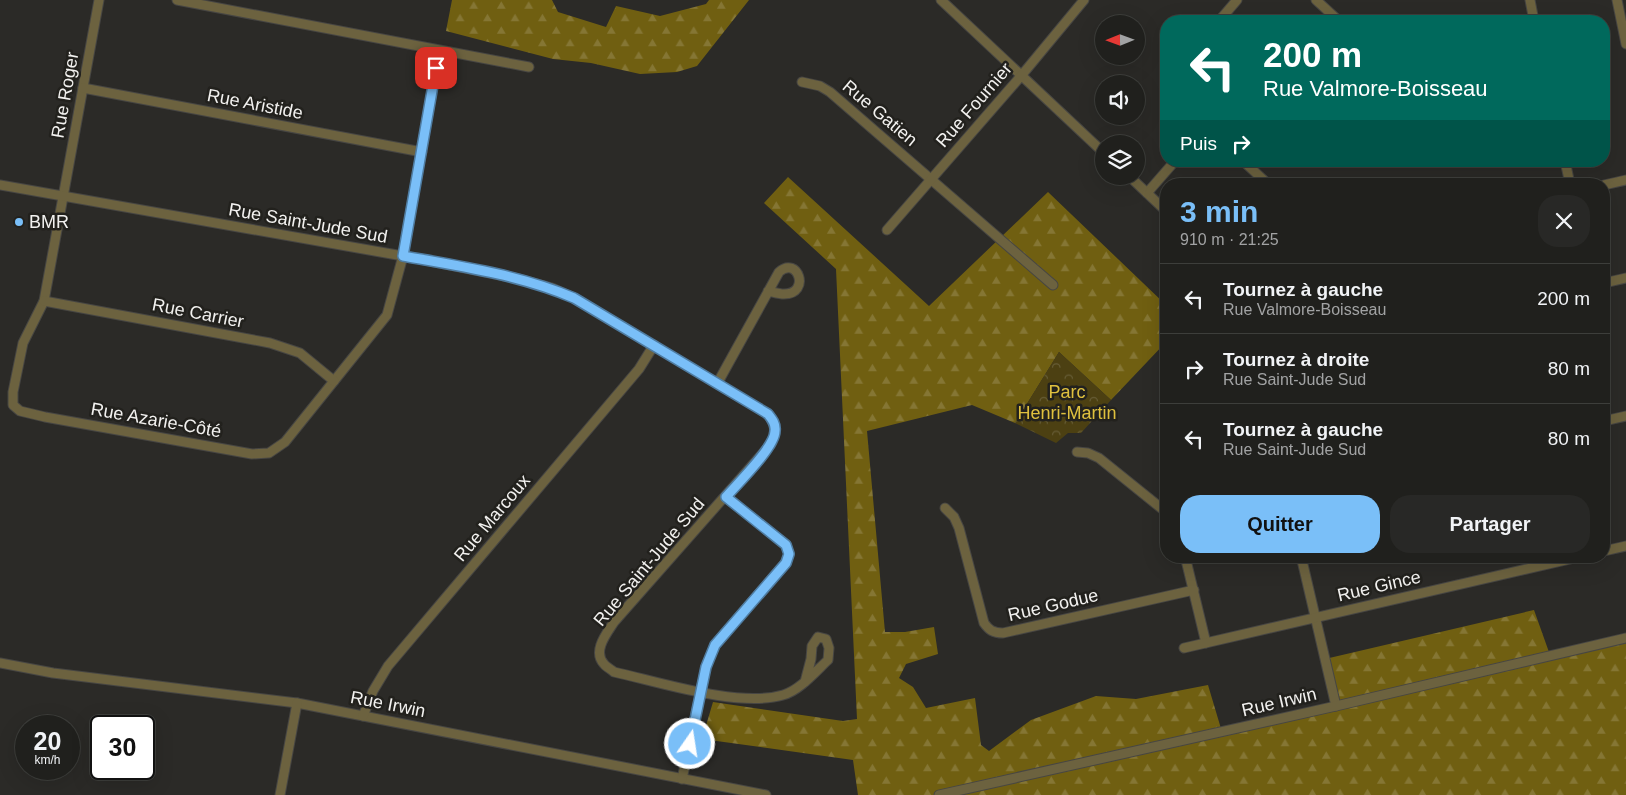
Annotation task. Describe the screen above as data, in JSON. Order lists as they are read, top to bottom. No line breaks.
{"streets":{"street":["Rue Roger","Rue Aristide","Rue Fournier","Rue Gatien","Rue Saint-Jude Sud","Rue Carrier","Rue Azarie-Côté","Rue Marcoux","Rue Gince","Rue Godue","Rue Irwin"]},"crossings":[["Rue Roger","Rue Aristide"],["Rue Roger","Rue Saint-Jude Sud"],["Rue Roger","Rue Azarie-Côté"],["Rue Aristide","Rue Azarie-Côté"],["Rue Fournier","Rue Gatien"],["Rue Saint-Jude Sud","Rue Azarie-Côté"],["Rue Saint-Jude Sud","Rue Marcoux"],["Rue Carrier","Rue Azarie-Côté"],["Rue Marcoux","Rue Irwin"]],"parks":["Parc Henri-Martin"],"places":["BMR"],"north":"left","page":{"turn":["200 m","Rue Valmore-Boisseau"],"then":"Puis","heading":["3 min","910 m · 21:25"],"list":[{"name":"Tournez à gauche","note":"Rue Valmore-Boisseau","value":"200 m"},{"name":"Tournez à droite","note":"Rue Saint-Jude Sud","value":"80 m"},{"name":"Tournez à gauche","note":"Rue Saint-Jude Sud","value":"80 m"}],"buttons":["Quitter","Partager"],"speed":"20 km/h","limit":"30"}}
